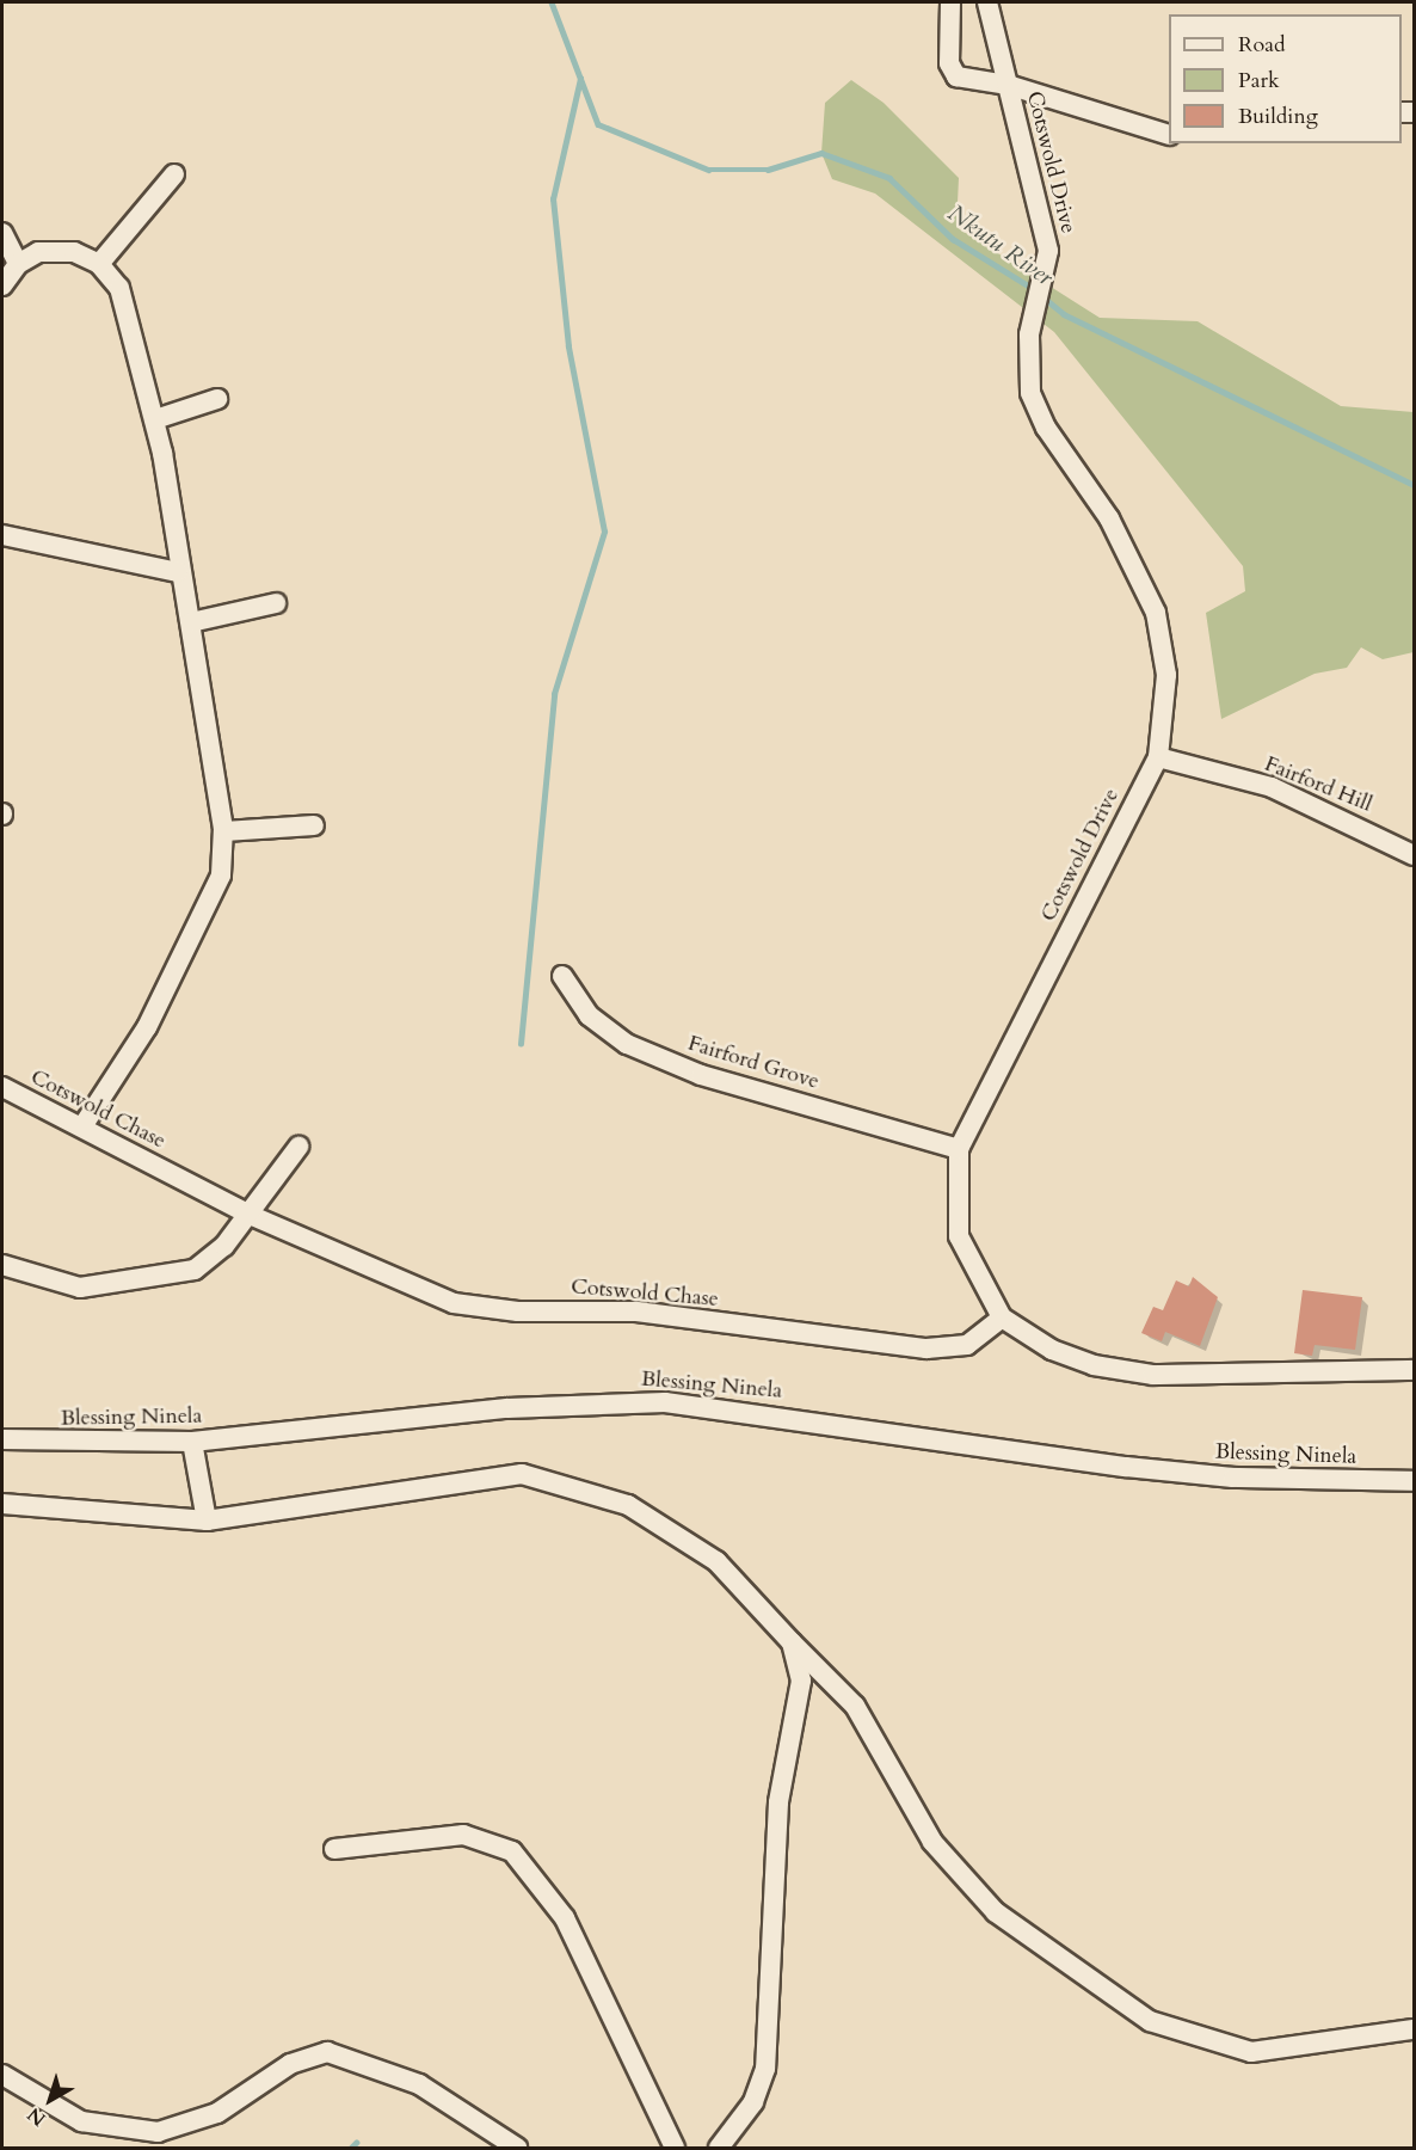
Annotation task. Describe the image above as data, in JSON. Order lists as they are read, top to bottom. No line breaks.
{"streets":{"street":["Cotswold Drive","Fairford Hill","Fairford Grove","Cotswold Chase","Blessing Ninela"]},"crossings":[["Cotswold Drive","Fairford Hill"],["Cotswold Drive","Fairford Grove"],["Cotswold Drive","Cotswold Chase"]],"water":["Nkutu River"],"legend":["Road","Park","Building"],"north":"bottom left"}
